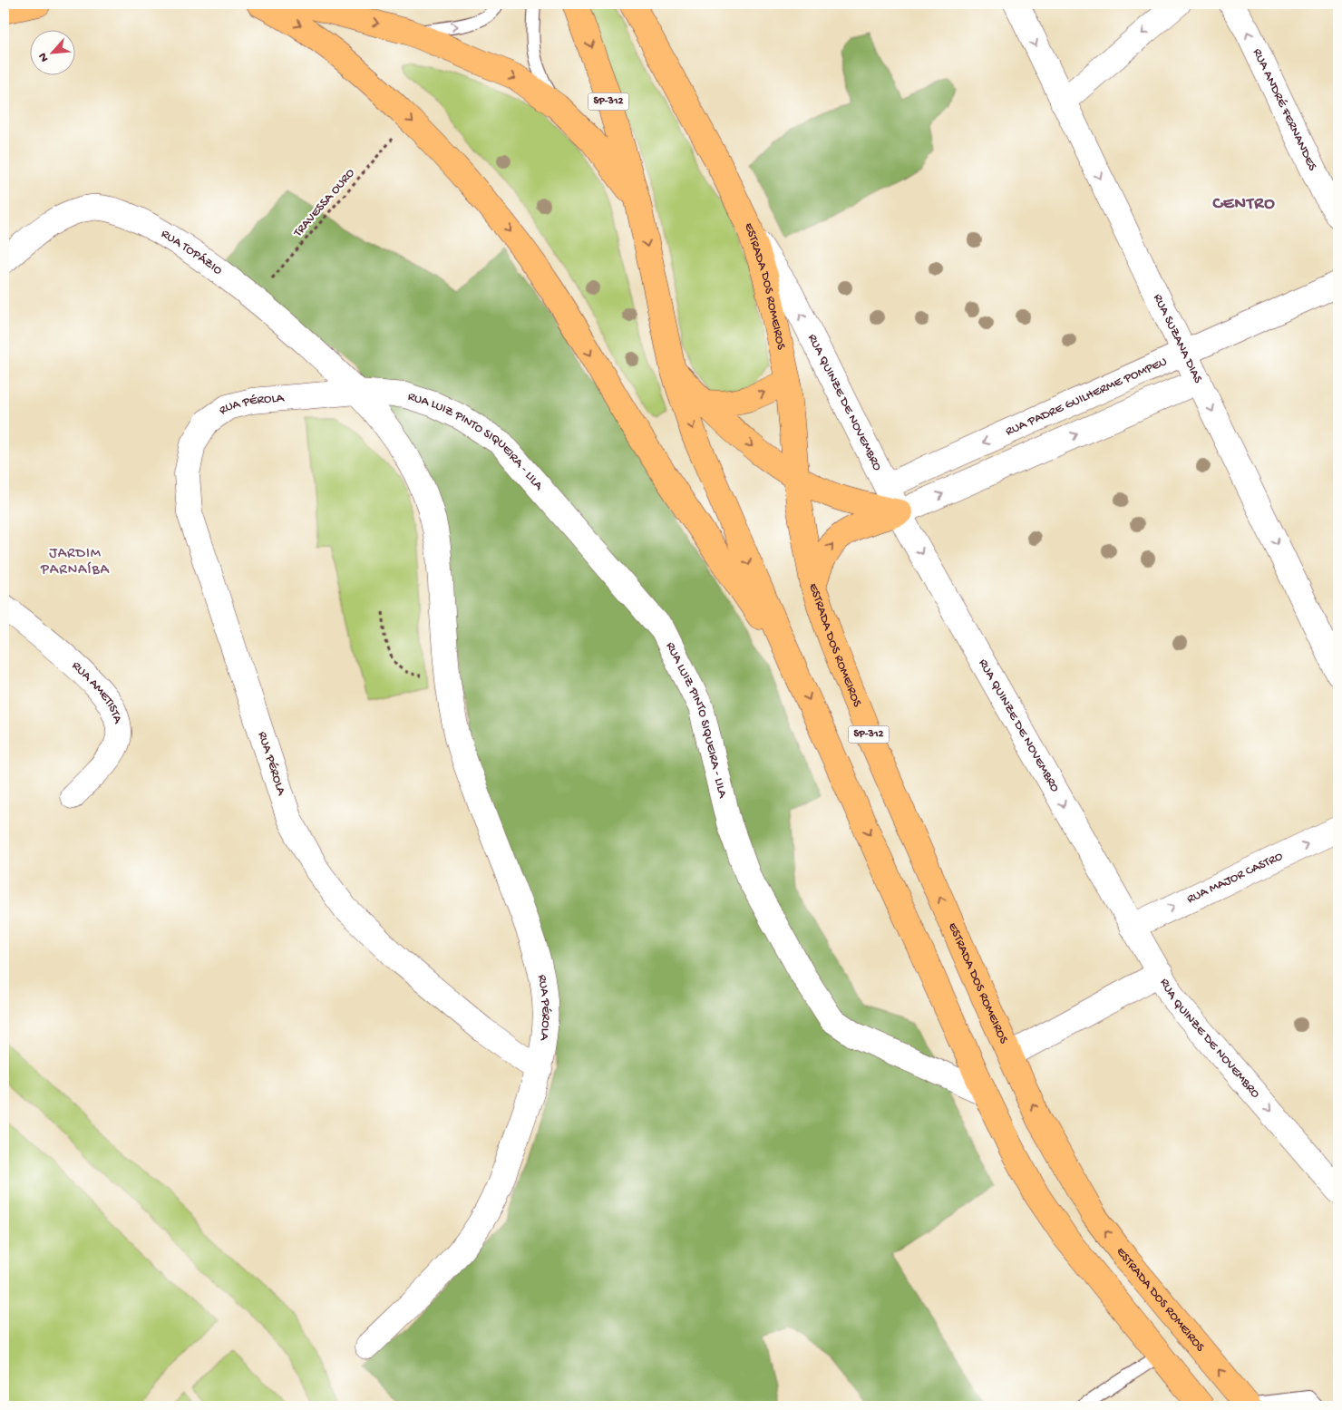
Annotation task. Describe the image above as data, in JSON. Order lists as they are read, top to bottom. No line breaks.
{"streets":{"main road":["SP-312","ESTRADA DOS ROMEIROS"],"street":["RUA ANDRÉ FERNANDES","RUA TOPÁZIO","RUA SUZANA DIAS","RUA PADRE GUILHERME POMPEU","RUA QUINZE DE NOVEMBRO","RUA PÉROLA","RUA LUIZ PINTO SIQUEIRA - LILA","RUA AMETISTA","RUA MAJOR CASTRO"],"path":["TRAVESSA OURO"]},"crossings":[["SP-312","RUA LUIZ PINTO SIQUEIRA - LILA"],["TRAVESSA OURO","RUA TOPÁZIO"],["RUA TOPÁZIO","RUA PÉROLA"],["RUA TOPÁZIO","RUA LUIZ PINTO SIQUEIRA - LILA"],["ESTRADA DOS ROMEIROS","RUA QUINZE DE NOVEMBRO"],["RUA SUZANA DIAS","RUA PADRE GUILHERME POMPEU"],["RUA PADRE GUILHERME POMPEU","RUA QUINZE DE NOVEMBRO"],["RUA QUINZE DE NOVEMBRO","RUA MAJOR CASTRO"],["RUA PÉROLA","RUA LUIZ PINTO SIQUEIRA - LILA"]],"one_way":["RUA ANDRÉ FERNANDES","RUA SUZANA DIAS","RUA MAJOR CASTRO"],"districts":["CENTRO","JARDIM PARNAÍBA"],"north":"bottom left"}
